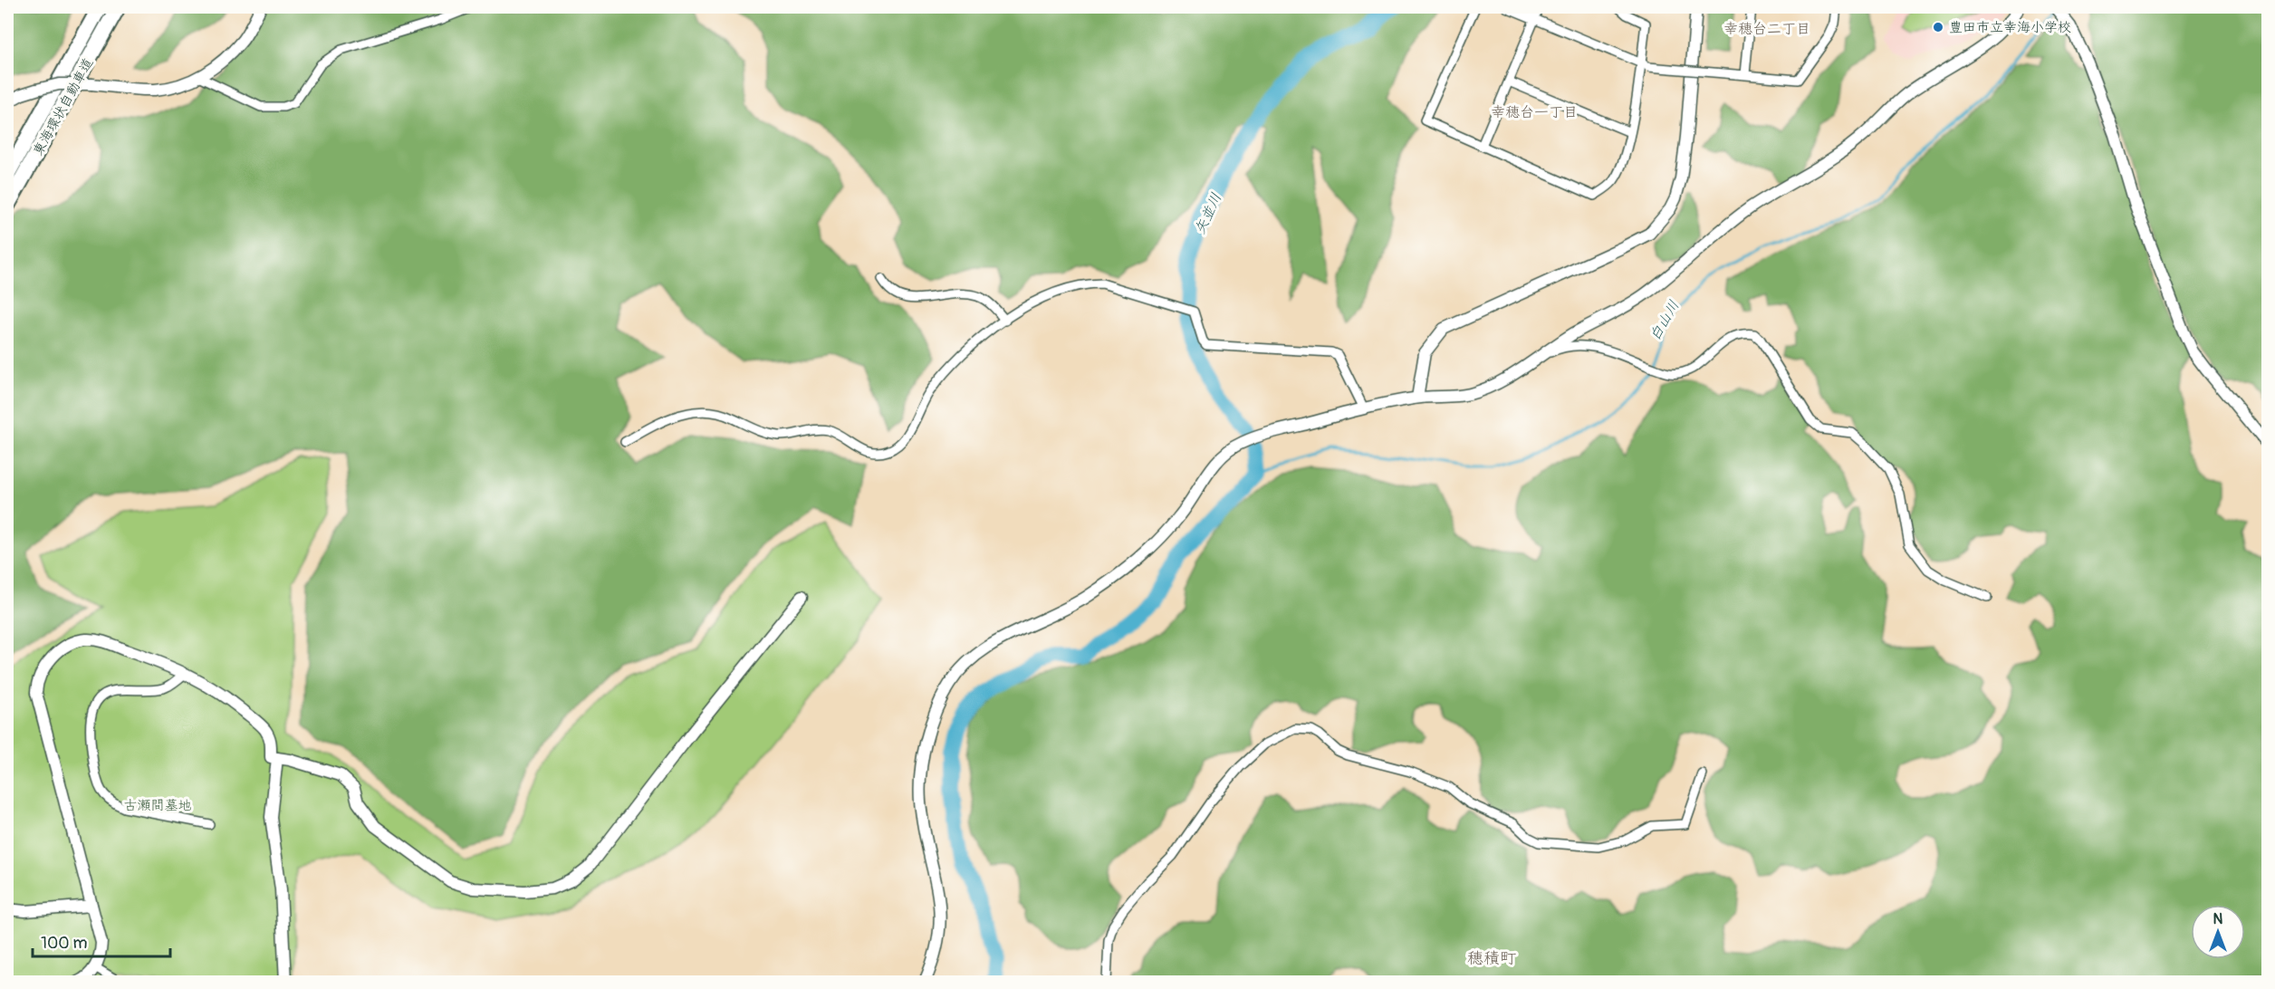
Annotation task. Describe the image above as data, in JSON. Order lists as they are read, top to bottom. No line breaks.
{"streets":{"highway":["東海環状自動車道"]},"districts":["幸穂台二丁目","幸穂台一丁目","穂積町"],"water":["矢並川","白山川"],"parks":["古瀬間墓地"],"places":["豊田市立幸海小学校"],"scale_bar":"100 m","north":"top"}
